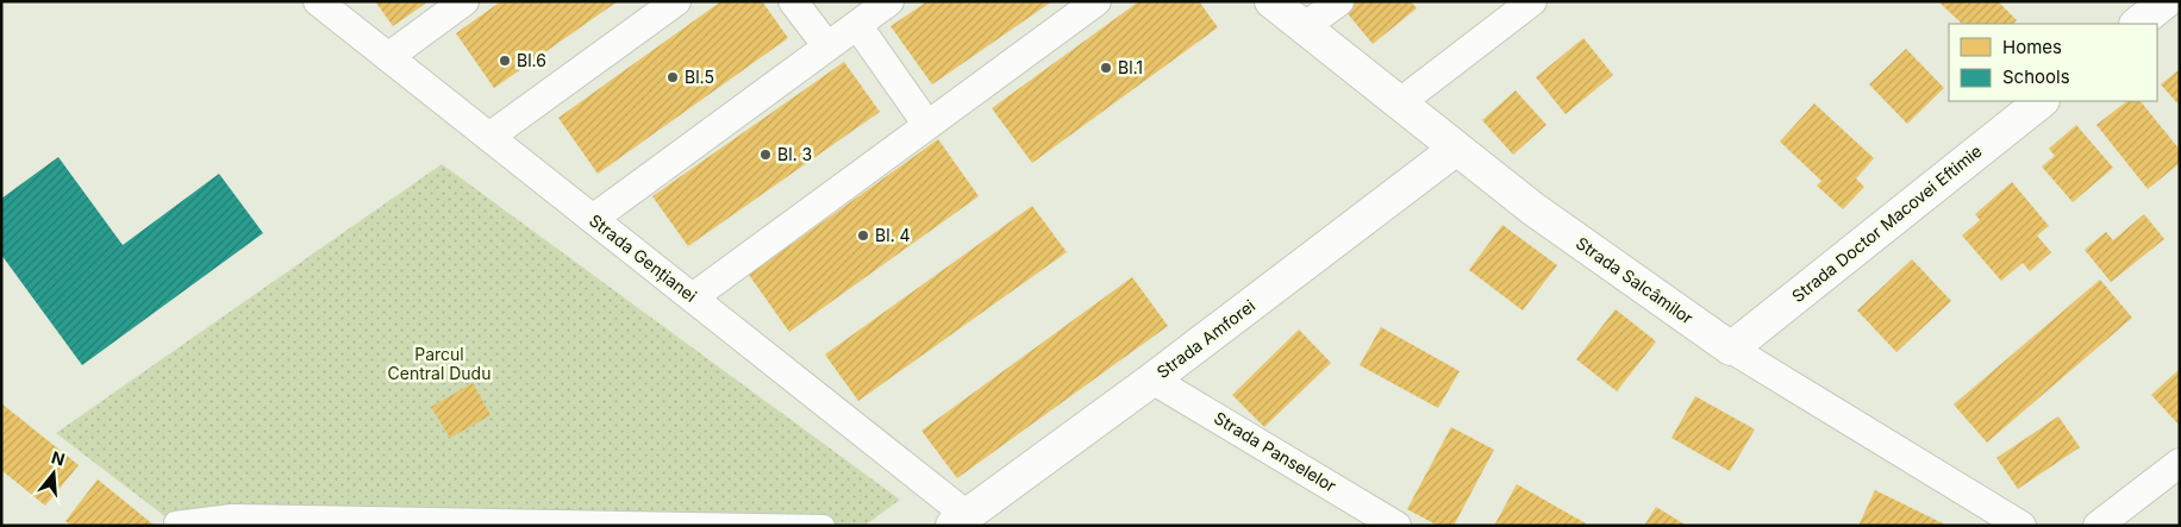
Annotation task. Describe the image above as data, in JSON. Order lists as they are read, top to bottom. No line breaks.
{"streets":{"street":["Strada Doctor Macovei Eftimie","Strada Gențianei","Strada Salcâmilor","Strada Amforei","Strada Panselelor"]},"crossings":[["Strada Doctor Macovei Eftimie","Strada Salcâmilor"],["Strada Gențianei","Strada Amforei"],["Strada Salcâmilor","Strada Amforei"],["Strada Amforei","Strada Panselelor"]],"parks":["Parcul Central Dudu"],"places":["Bl.6","Bl.1","Bl.5","Bl. 3","Bl. 4"],"legend":["Homes","Schools"],"north":"top"}
